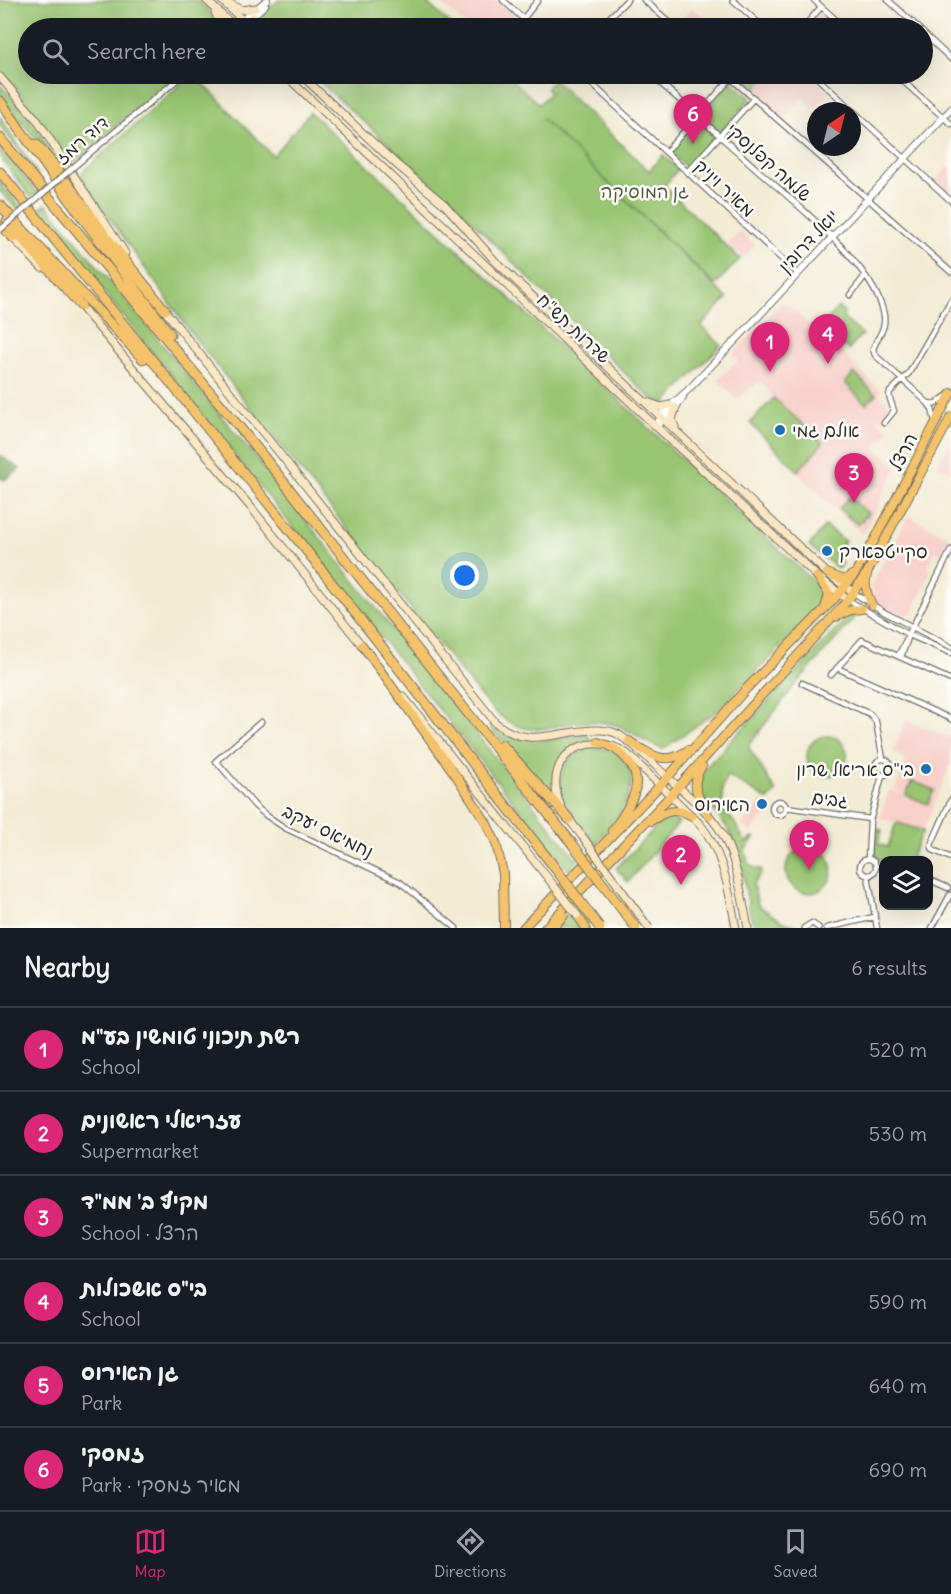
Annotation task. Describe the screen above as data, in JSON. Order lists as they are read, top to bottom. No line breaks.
{"streets":{"main road":["שדרות תש\"ח","הרצל"],"street":["דוד רמז","שלמה קפלנסקי","מאיר ויניק","יואל דרובין","גבים","נחמיאס יעקב"]},"crossings":[["שלמה קפלנסקי","יואל דרובין"],["מאיר ויניק","יואל דרובין"],["יואל דרובין","שדרות תש\"ח"],["שדרות תש\"ח","הרצל"]],"parks":["גן המוסיקה"],"places":["אולם גמי","סקייטפארק","בי\"ס אריאל שרון","האירוס"],"north":"top right","page":{"search":"Search here","pins":["6","4","1","3","5","2"],"heading":["Nearby","6 results"],"list":[{"mark":"1","name":"רשת תיכוני טומשין בע\"מ","note":"School","value":"520 m"},{"mark":"2","name":"עזריאלי ראשונים","note":"Supermarket","value":"530 m"},{"mark":"3","name":"מקיף ב' ממ\"ד","note":"School · הרצל","value":"560 m"},{"mark":"4","name":"בי\"ס אשכולות","note":"School","value":"590 m"},{"mark":"5","name":"גן האירוס","note":"Park","value":"640 m"},{"mark":"6","name":"זמסקי","note":"Park · מאיר זמסקי","value":"690 m"}],"nav":["Map","Directions","Saved"]}}
